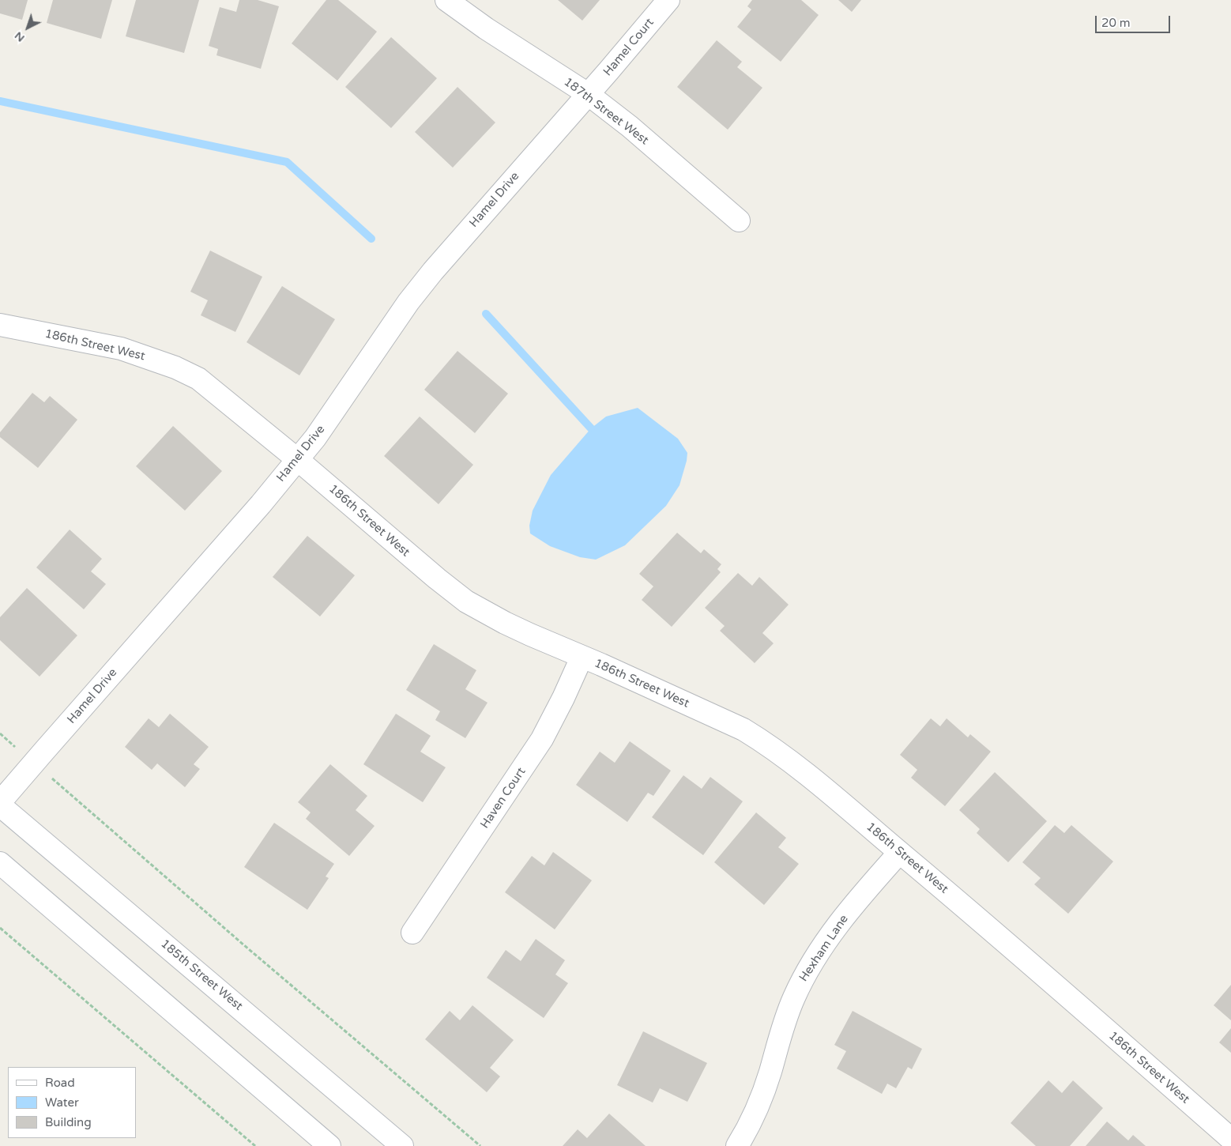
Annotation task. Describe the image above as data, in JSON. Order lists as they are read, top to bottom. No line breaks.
{"streets":{"street":["Hamel Court","187th Street West","Hamel Drive","186th Street West","Haven Court","Hexham Lane","185th Street West"]},"crossings":[["Hamel Court","187th Street West"],["Hamel Court","Hamel Drive"],["187th Street West","Hamel Drive"],["Hamel Drive","186th Street West"],["Hamel Drive","185th Street West"],["186th Street West","Haven Court"],["186th Street West","Hexham Lane"]],"legend":["Road","Water","Building"],"scale_bar":"20 m","north":"bottom left"}
